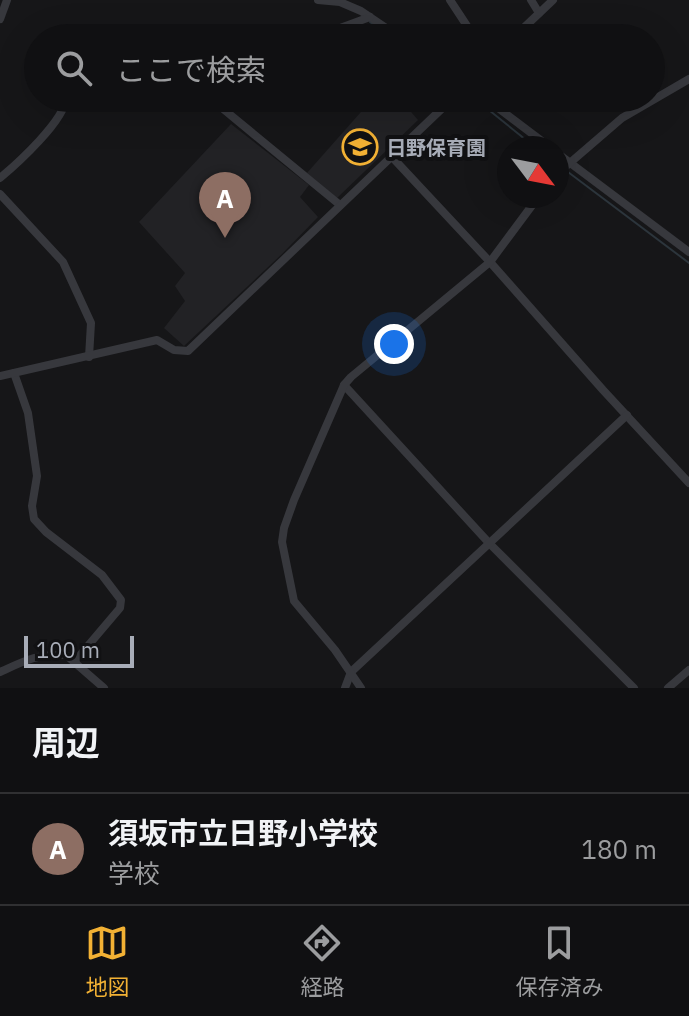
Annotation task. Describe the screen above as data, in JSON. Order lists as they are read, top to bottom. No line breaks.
{"places":{"school or university":["日野保育園"]},"scale_bar":"100 m","north":"bottom right","page":{"search":"ここで検索","pins":"A","scale":"100 m","heading":"周辺","list":[{"mark":"A","name":"須坂市立日野小学校","note":"学校","value":"180 m"}],"nav":["地図","経路","保存済み"]}}
